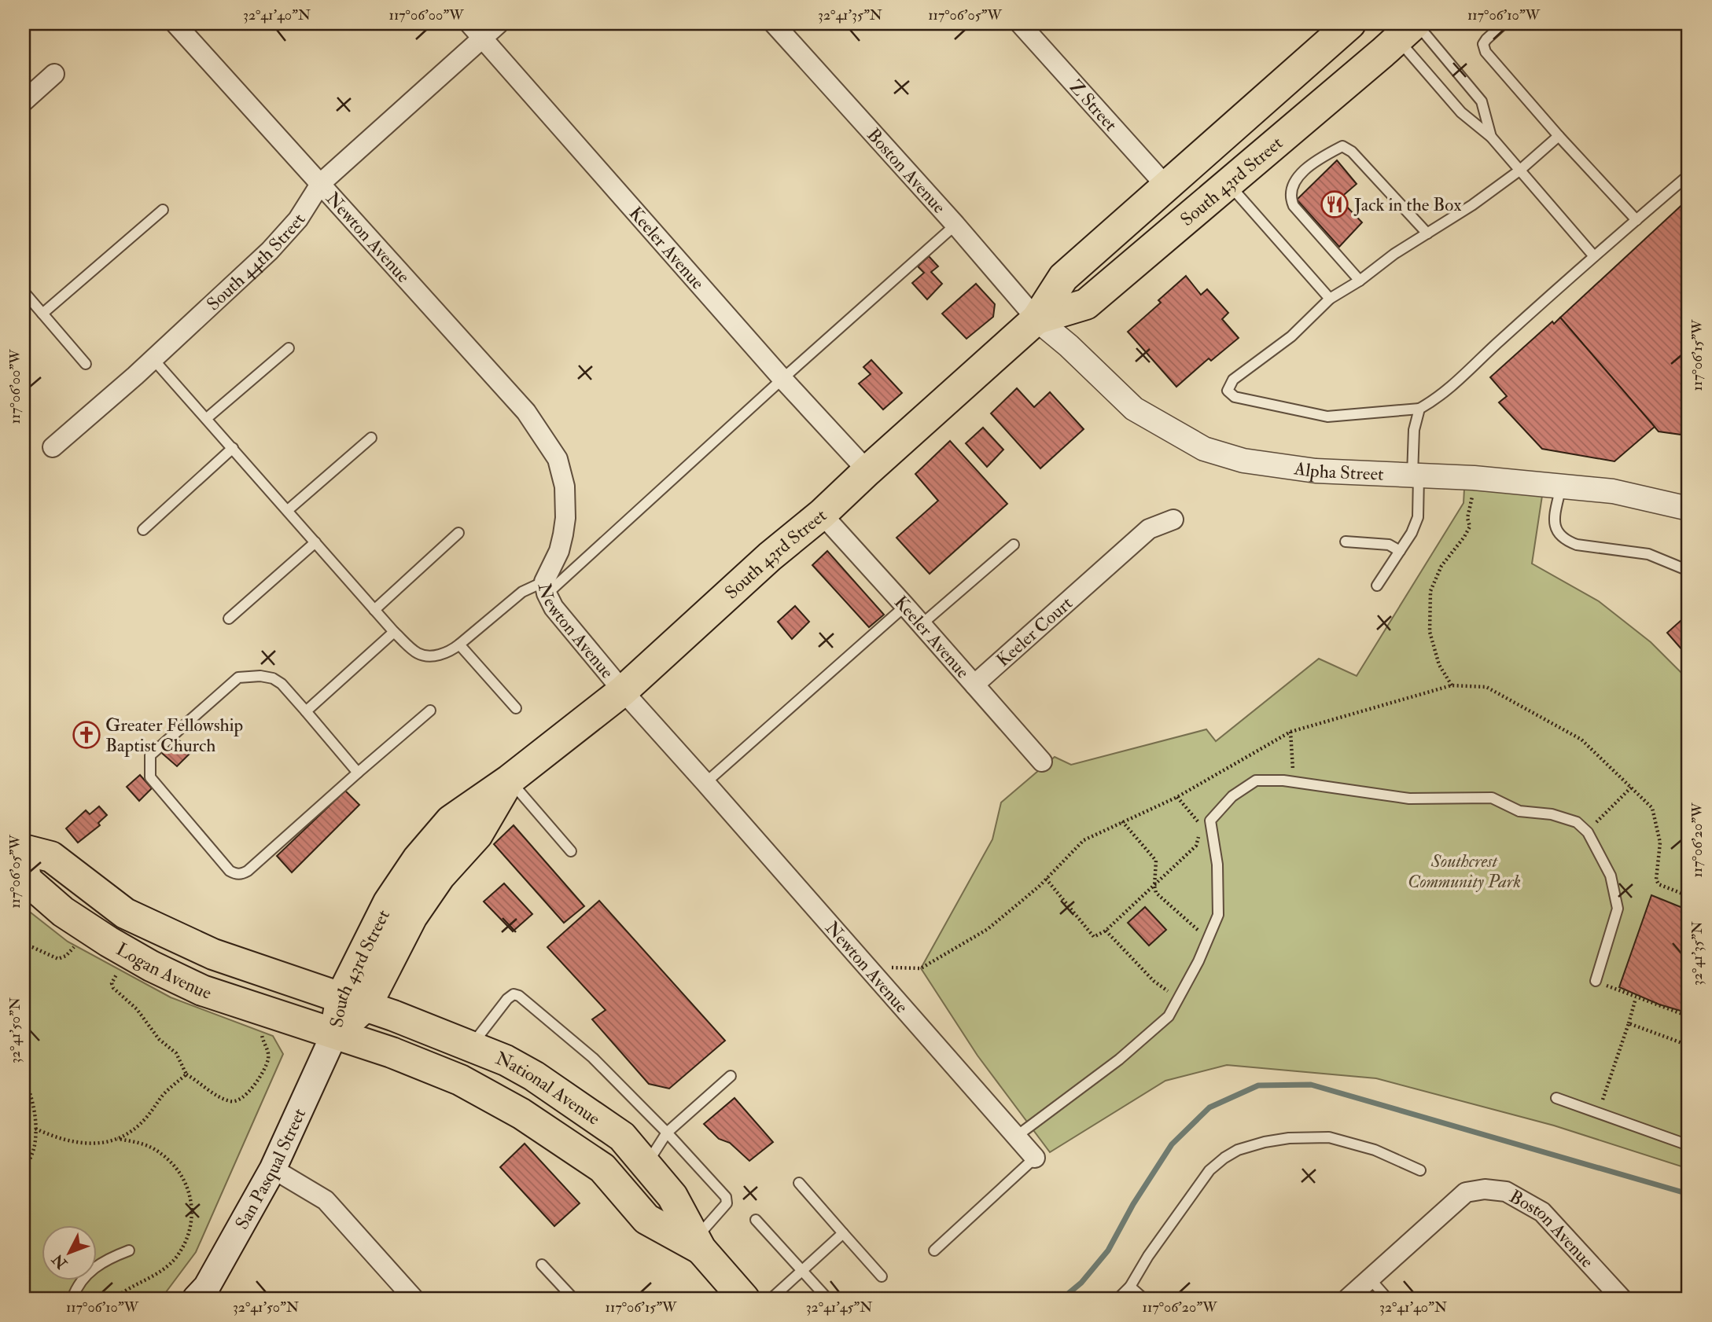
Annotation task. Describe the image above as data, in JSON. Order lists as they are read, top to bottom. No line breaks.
{"streets":{"main road":["South 43rd Street","Logan Avenue","National Avenue","San Pasqual Street"],"street":["Z Street","Boston Avenue","Newton Avenue","Keeler Avenue","South 44th Street","Alpha Street","Keeler Court"]},"crossings":[["Z Street","South 43rd Street"],["Boston Avenue","South 43rd Street"],["Boston Avenue","Alpha Street"],["South 43rd Street","Newton Avenue"],["South 43rd Street","Keeler Avenue"],["South 43rd Street","Alpha Street"],["South 43rd Street","Logan Avenue"],["South 43rd Street","National Avenue"],["South 43rd Street","San Pasqual Street"],["Newton Avenue","South 44th Street"],["Keeler Avenue","South 44th Street"],["Keeler Avenue","Keeler Court"],["Logan Avenue","National Avenue"],["Logan Avenue","San Pasqual Street"],["National Avenue","San Pasqual Street"]],"parks":["Southcrest Community Park"],"places":{"restaurant":["Jack in the Box"],"church":["Greater Fellowship Baptist Church"]},"north":"bottom left","coordinates":["32°41'40\"N","117°06'00\"W","32°41'35\"N","117°06'05\"W","117°06'10\"W","117°06'15\"W","117°06'20\"W","32°41'50\"N","32°41'45\"N"]}
